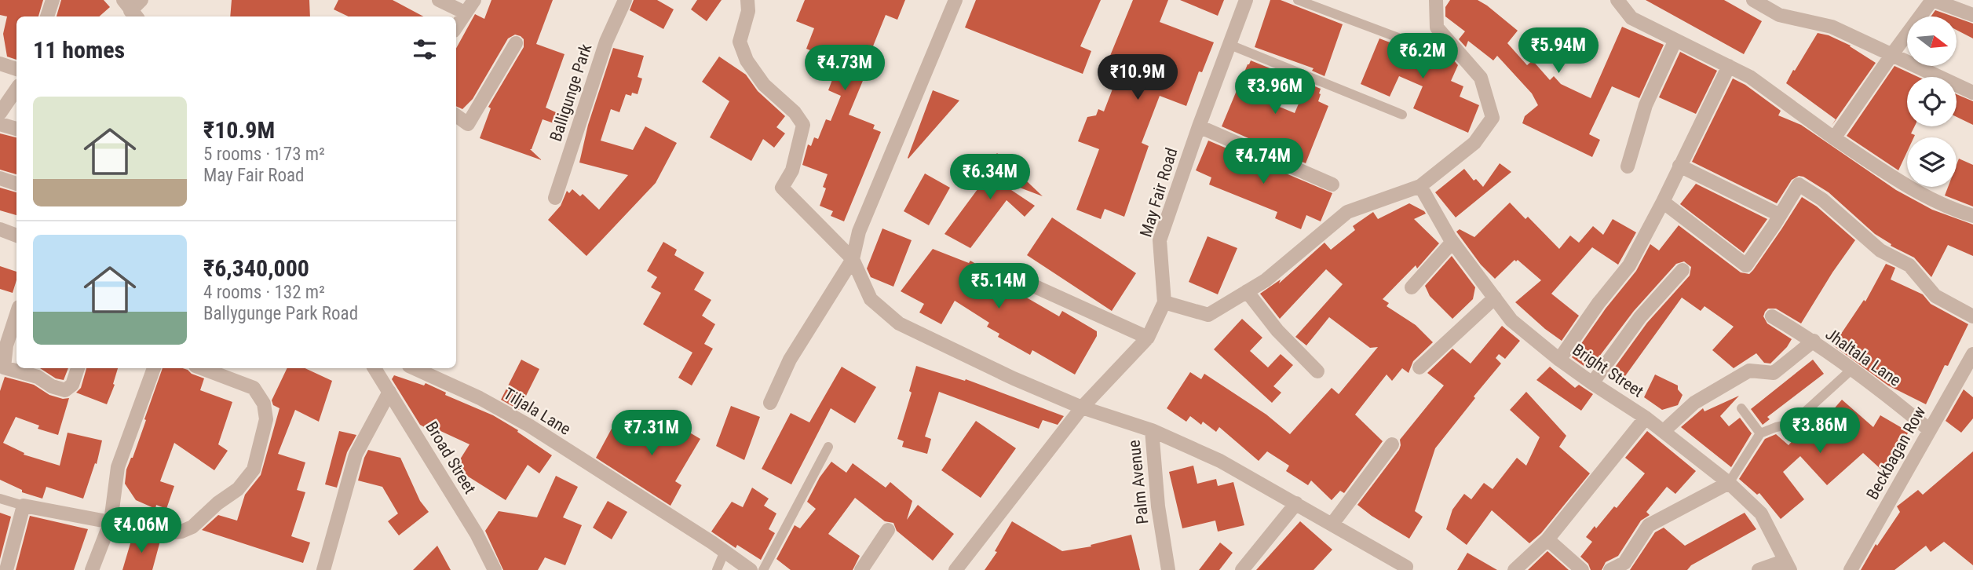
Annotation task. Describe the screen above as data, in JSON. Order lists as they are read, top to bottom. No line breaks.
{"streets":{"street":["Balligunge Park","May Fair Road","Jhaltala Lane","Bright Street","Tiljala Lane","Beckbagan Row","Broad Street","Palm Avenue"]},"crossings":[["May Fair Road","Palm Avenue"],["Jhaltala Lane","Bright Street"],["Jhaltala Lane","Beckbagan Row"]],"north":"right","page":{"heading":"11 homes","price":["₹5.94M","₹6.2M","₹4.73M","₹10.9M","₹3.96M","₹4.74M","₹6.34M","₹5.14M","₹3.86M","₹7.31M","₹4.06M"],"list":[{"name":"₹10.9M","note":"5 rooms · 173 m² · May Fair Road"},{"name":"₹6,340,000","note":"4 rooms · 132 m² · Ballygunge Park Road"}]}}
